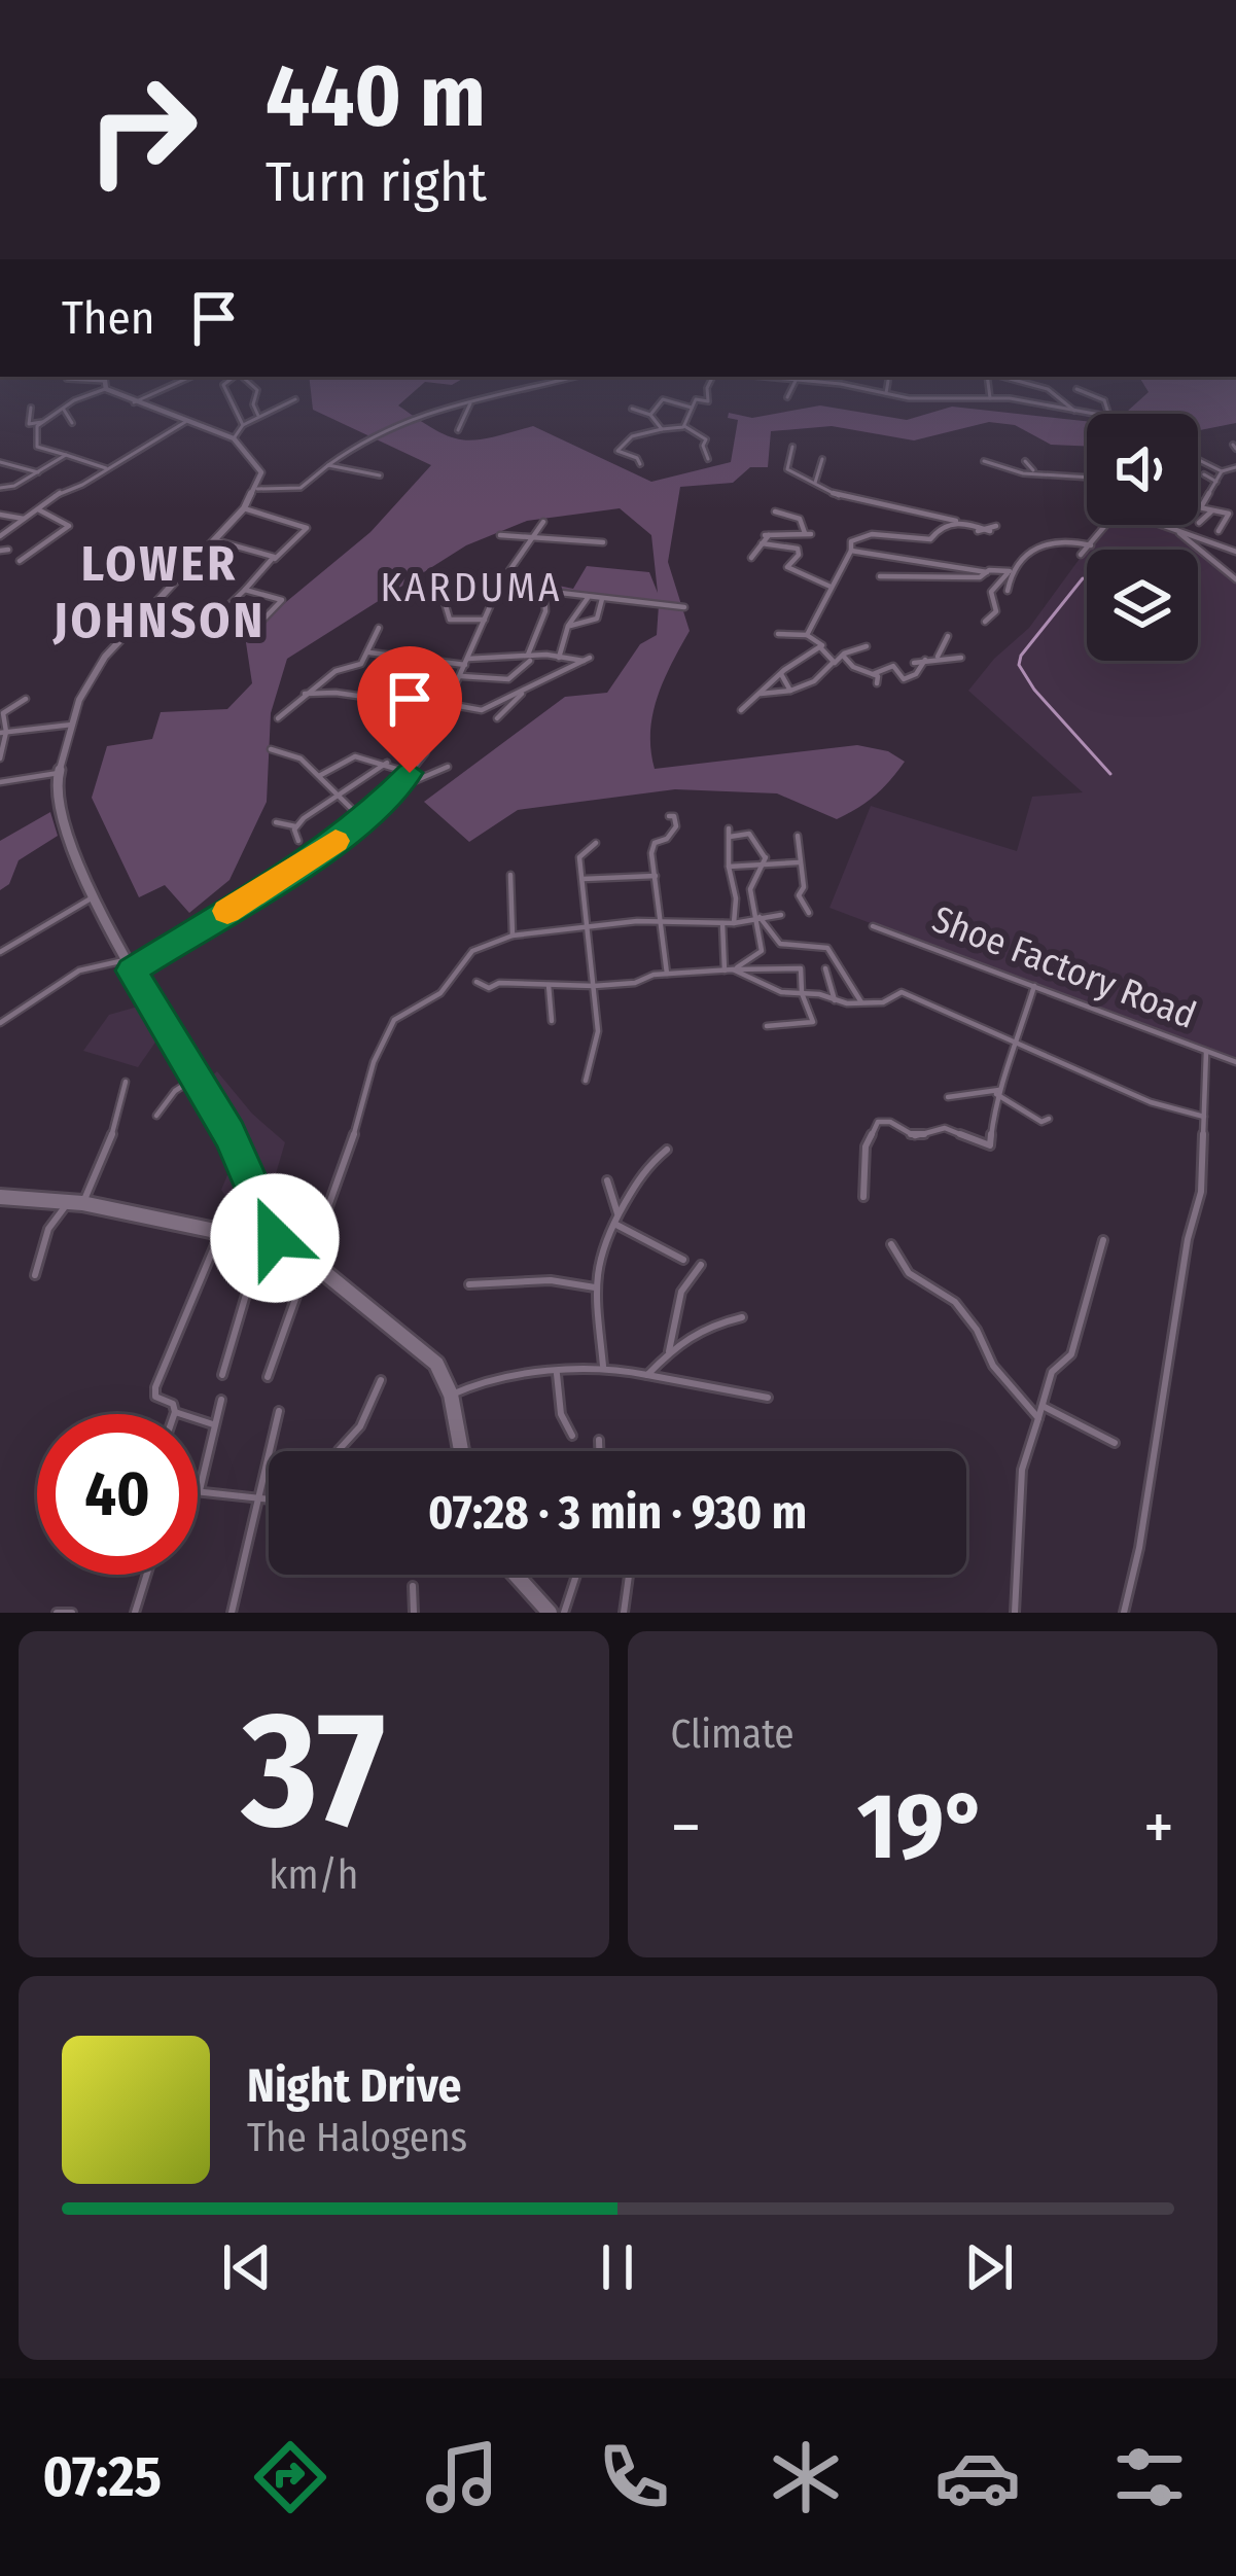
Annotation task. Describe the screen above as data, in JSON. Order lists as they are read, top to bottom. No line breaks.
{"streets":{"street":["Shoe Factory Road"]},"districts":["LOWER JOHNSON","KARDUMA"],"page":{"turn":["440 m","Turn right"],"then":"Then","limit":"40","trip":"07:28 · 3 min · 930 m","tile":[["37","km/h"],"Climate"],"heat":["−","19°","+"],"song":["Night Drive","The Halogens"],"tabs":"07:25"}}
